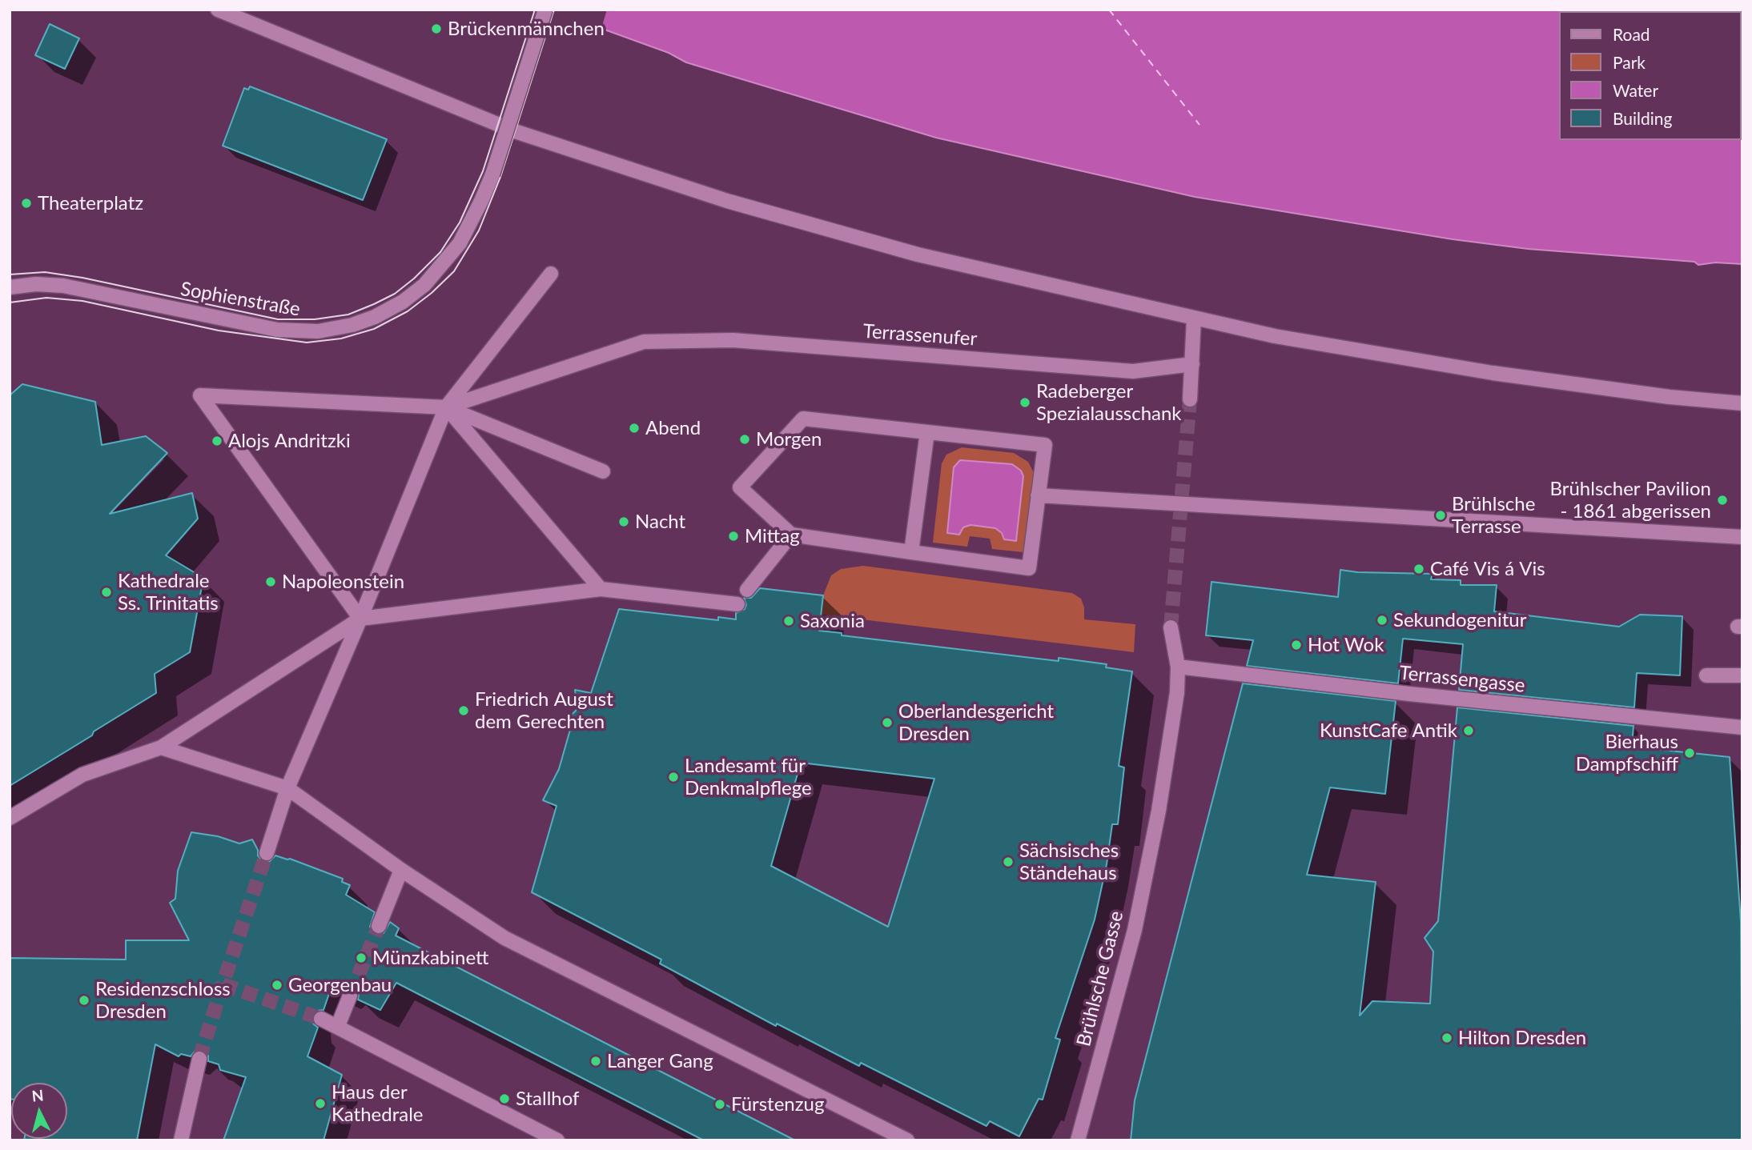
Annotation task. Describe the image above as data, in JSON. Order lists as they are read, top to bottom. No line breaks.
{"streets":{"street":["Sophienstraße","Terrassenufer","Terrassengasse","Brühlsche Gasse"]},"crossings":[["Terrassengasse","Brühlsche Gasse"]],"places":["Brückenmännchen","Theaterplatz","Radeberger Spezialausschank","Abend","Morgen","Alojs Andritzki","Brühlscher Pavilion - 1861 abgerissen","Brühlsche Terrasse","Nacht","Mittag","Café Vis á Vis","Napoleonstein","Kathedrale Ss. Trinitatis","Sekundogenitur","Saxonia","Hot Wok","Friedrich August dem Gerechten","Oberlandesgericht Dresden","KunstCafe Antik","Bierhaus Dampfschiff","Landesamt für Denkmalpflege","Sächsisches Ständehaus","Münzkabinett","Georgenbau","Residenzschloss Dresden","Hilton Dresden","Langer Gang","Stallhof","Haus der Kathedrale","Fürstenzug"],"legend":["Road","Park","Water","Building"],"north":"top"}
